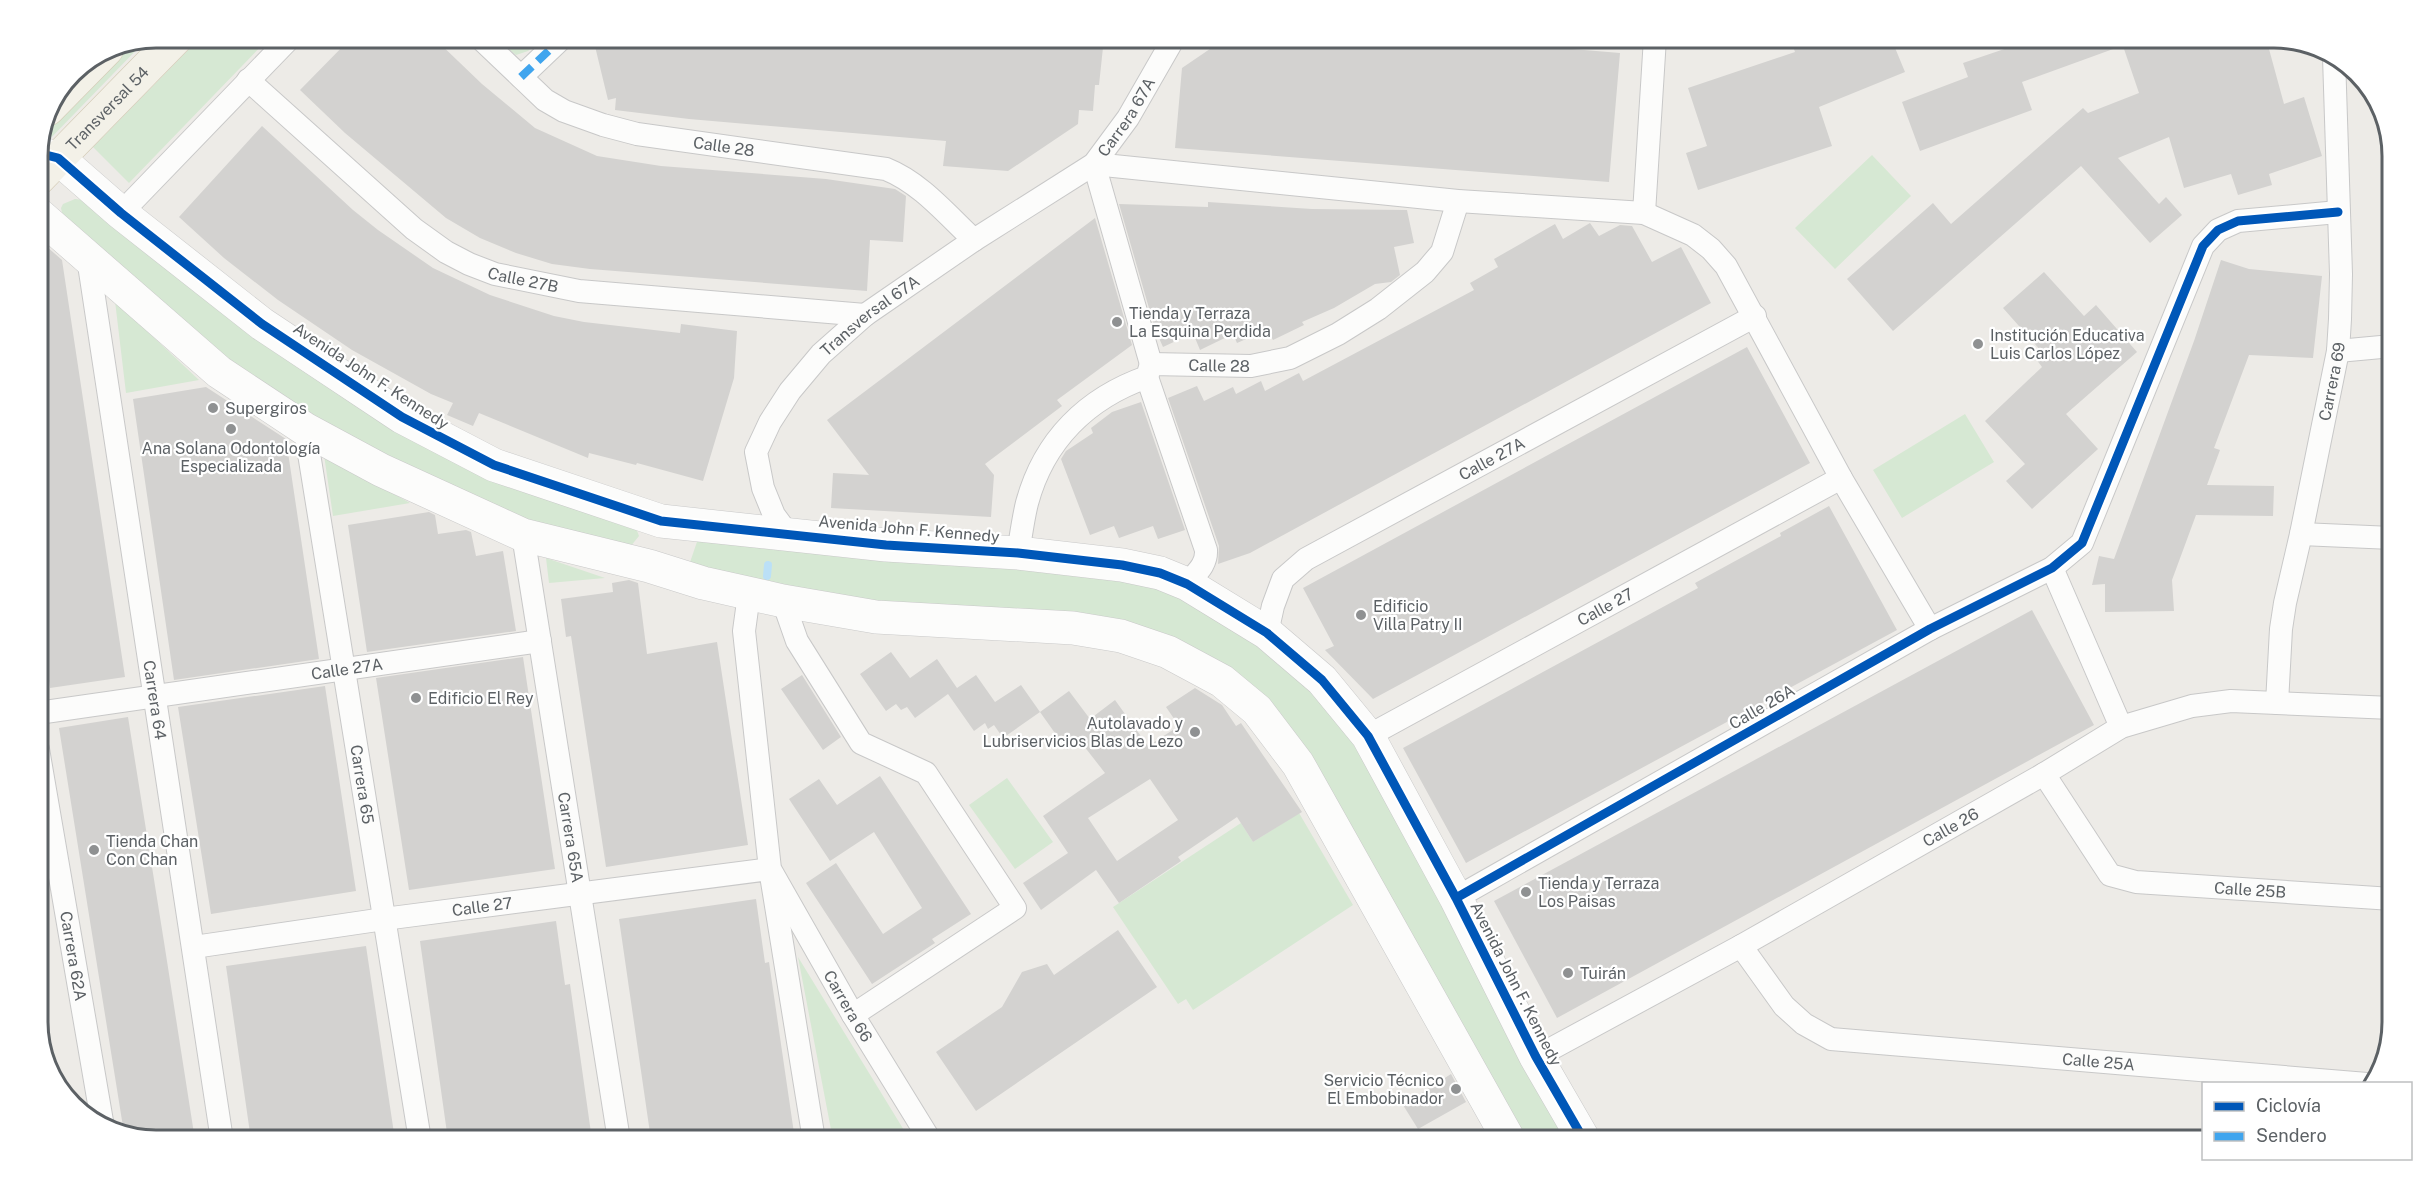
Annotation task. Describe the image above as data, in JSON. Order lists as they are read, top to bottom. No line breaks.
{"streets":{"main road":["Transversal 54"],"street":["Carrera 67A","Calle 28","Calle 27B","Transversal 67A","Avenida John F. Kennedy","Carrera 69","Calle 27A","Calle 27","Carrera 64","Calle 26A","Carrera 65","Calle 26","Carrera 65A","Calle 25B","Carrera 62A","Carrera 66","Calle 25A"]},"crossings":[["Carrera 67A","Transversal 67A"],["Calle 28","Transversal 67A"],["Calle 28","Avenida John F. Kennedy"],["Calle 27B","Transversal 67A"],["Transversal 67A","Avenida John F. Kennedy"],["Avenida John F. Kennedy","Calle 27A"],["Avenida John F. Kennedy","Calle 27"],["Avenida John F. Kennedy","Calle 26A"],["Avenida John F. Kennedy","Calle 26"],["Carrera 69","Calle 26A"],["Carrera 69","Calle 26"],["Calle 27A","Carrera 64"],["Calle 27A","Carrera 65"],["Calle 27A","Carrera 65A"],["Calle 27","Carrera 64"],["Calle 27","Carrera 65"],["Calle 27","Carrera 65A"],["Calle 27","Carrera 66"],["Calle 26","Calle 25B"],["Calle 26","Calle 25A"]],"places":["Tienda y Terraza La Esquina Perdida","Institución Educativa Luis Carlos López","Supergiros","Ana Solana Odontología Especializada","Edificio Villa Patry II","Edificio El Rey","Autolavado y Lubriservicios Blas de Lezo","Tienda Chan Con Chan","Tienda y Terraza Los Paisas","Tuirán","Servicio Técnico El Embobinador"],"legend":["Ciclovía","Sendero"]}
